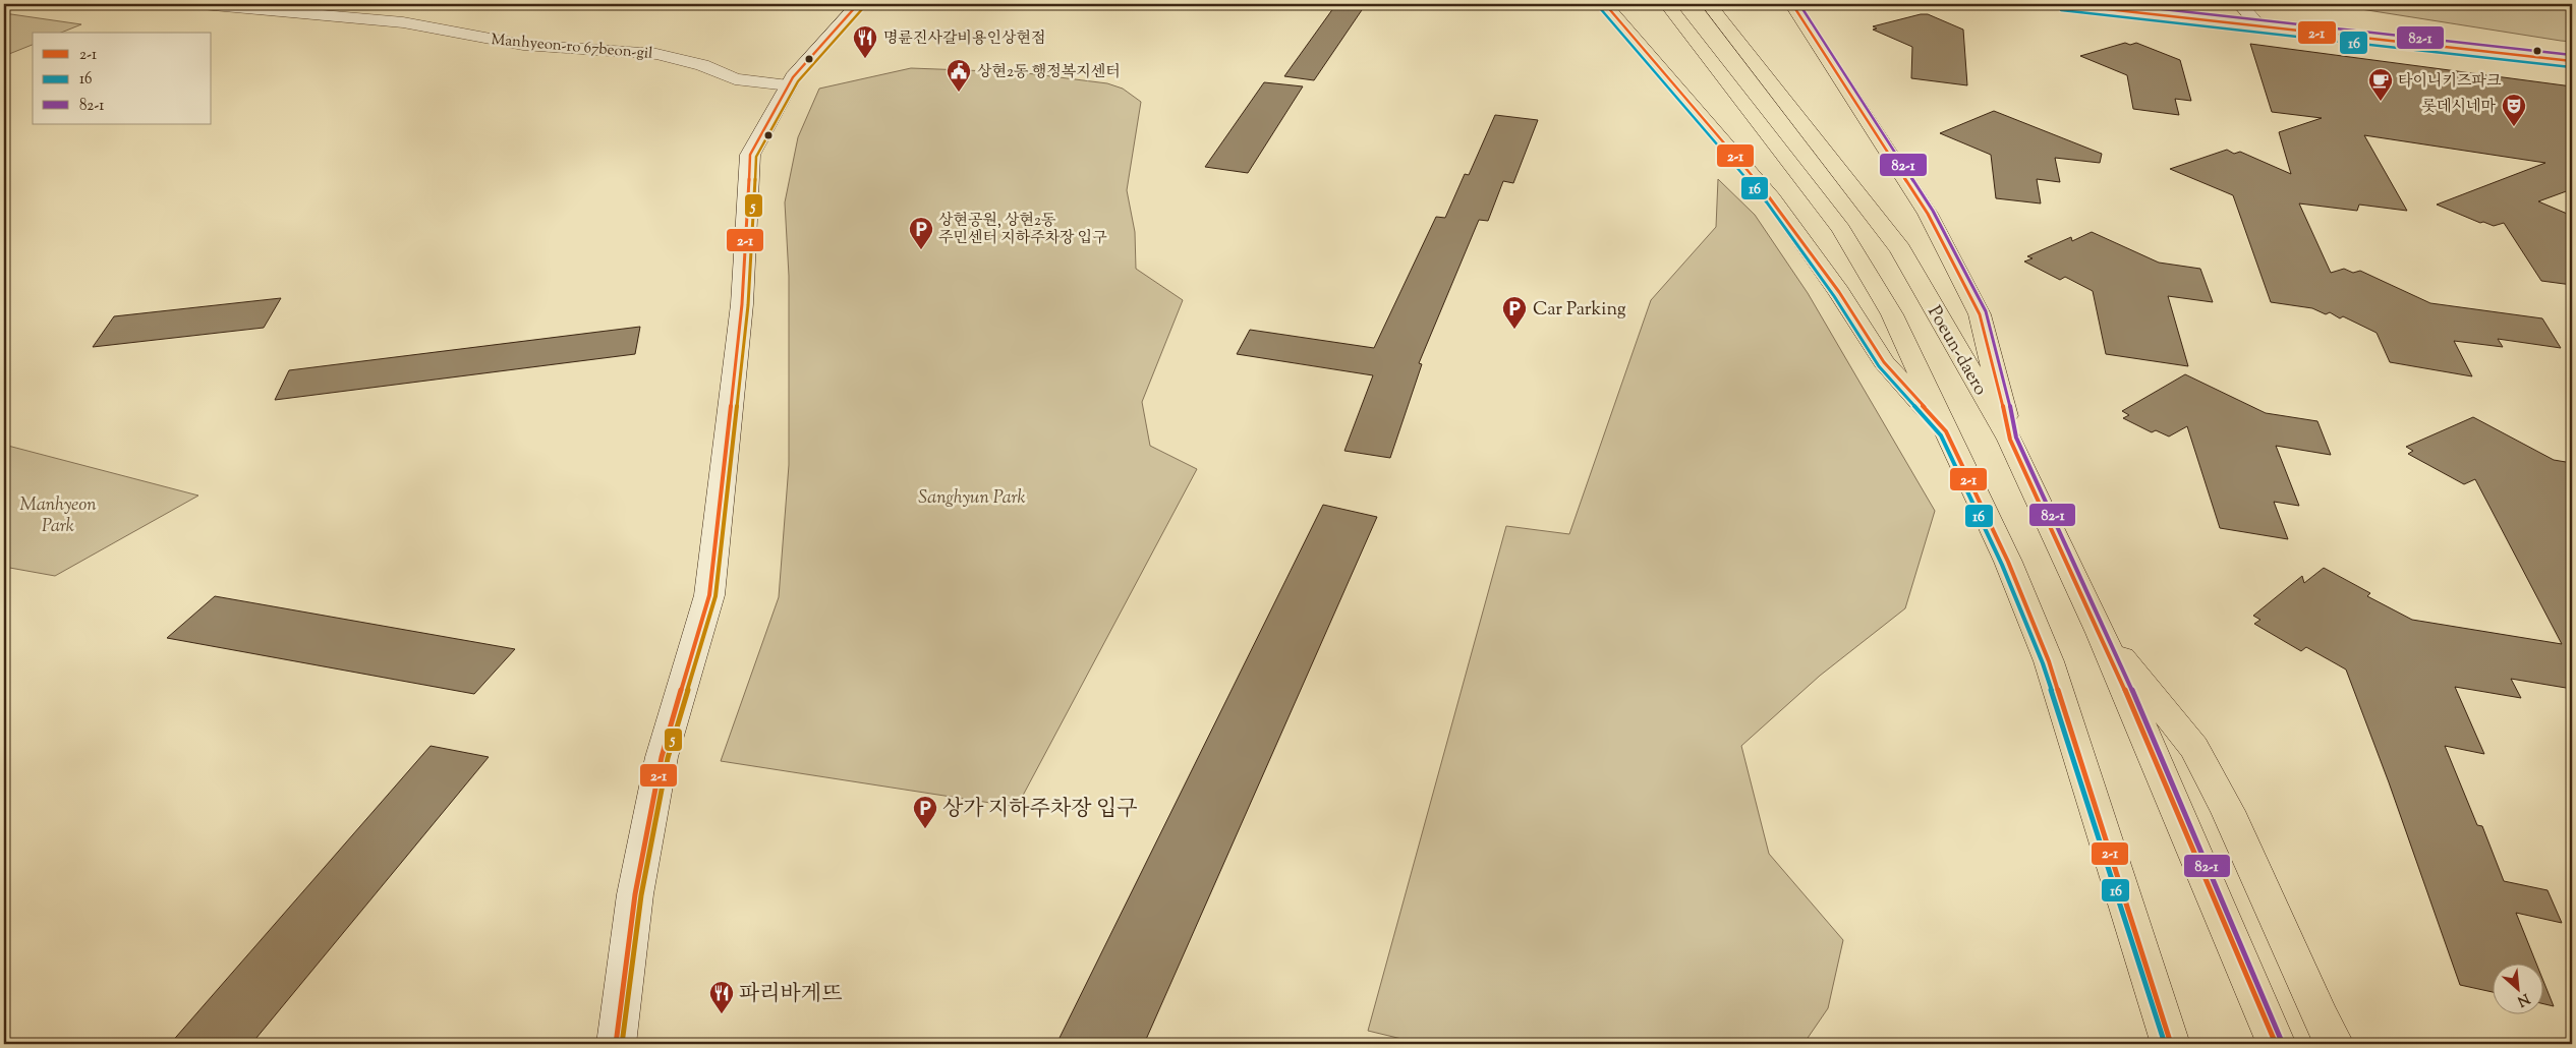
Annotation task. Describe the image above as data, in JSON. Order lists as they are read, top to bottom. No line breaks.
{"streets":{"main road":["Poeun-daero"],"street":["Manhyeon-ro 67beon-gil"]},"parks":["Sanghyun Park","Manhyeon Park"],"places":{"restaurant":["명륜진사갈비용인상현점","파리바게뜨"],"public building":["상현2동 행정복지센터"],"cafe":["타이니키즈파크"],"theatre":["롯데시네마"],"parking":["상현공원, 상현2동 주민센터 지하주차장 입구","Car Parking","상가 지하주차장 입구"]},"lines":["transit line 2-1","transit line 82-1","transit line 16","transit line 5"],"legend":["2-1","16","82-1"],"north":"bottom right"}
